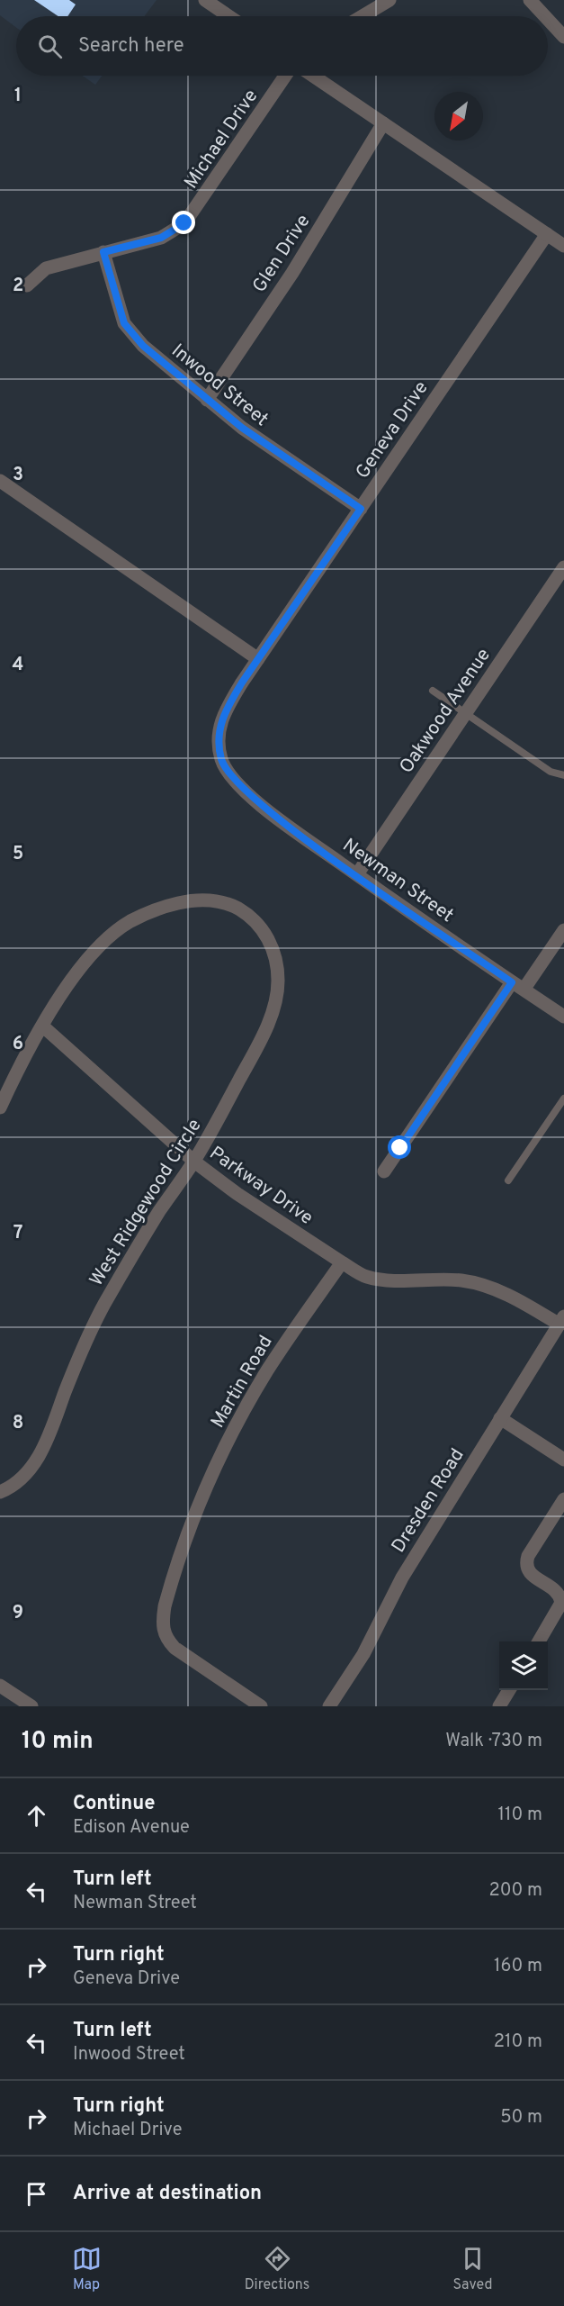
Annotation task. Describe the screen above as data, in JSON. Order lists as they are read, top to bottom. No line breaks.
{"streets":{"street":["Michael Drive","Glen Drive","Inwood Street","Geneva Drive","Oakwood Avenue","Newman Street","Parkway Drive","West Ridgewood Circle","Martin Road","Dresden Road"]},"crossings":[["Michael Drive","Inwood Street"],["Glen Drive","Inwood Street"],["Inwood Street","Geneva Drive"],["Geneva Drive","Newman Street"],["Oakwood Avenue","Newman Street"],["Parkway Drive","West Ridgewood Circle"],["Parkway Drive","Martin Road"]],"north":"bottom left","page":{"search":"Search here","heading":["10 min","Walk · 730 m"],"list":[["Continue","Edison Avenue","110 m"],["Turn left","Newman Street","200 m"],["Turn right","Geneva Drive","160 m"],["Turn left","Inwood Street","210 m"],["Turn right","Michael Drive","50 m"],"Arrive at destination"],"nav":["Map","Directions","Saved"]},"grid":{"rows":["1","2","3","4","5","6","7","8","9"]}}
